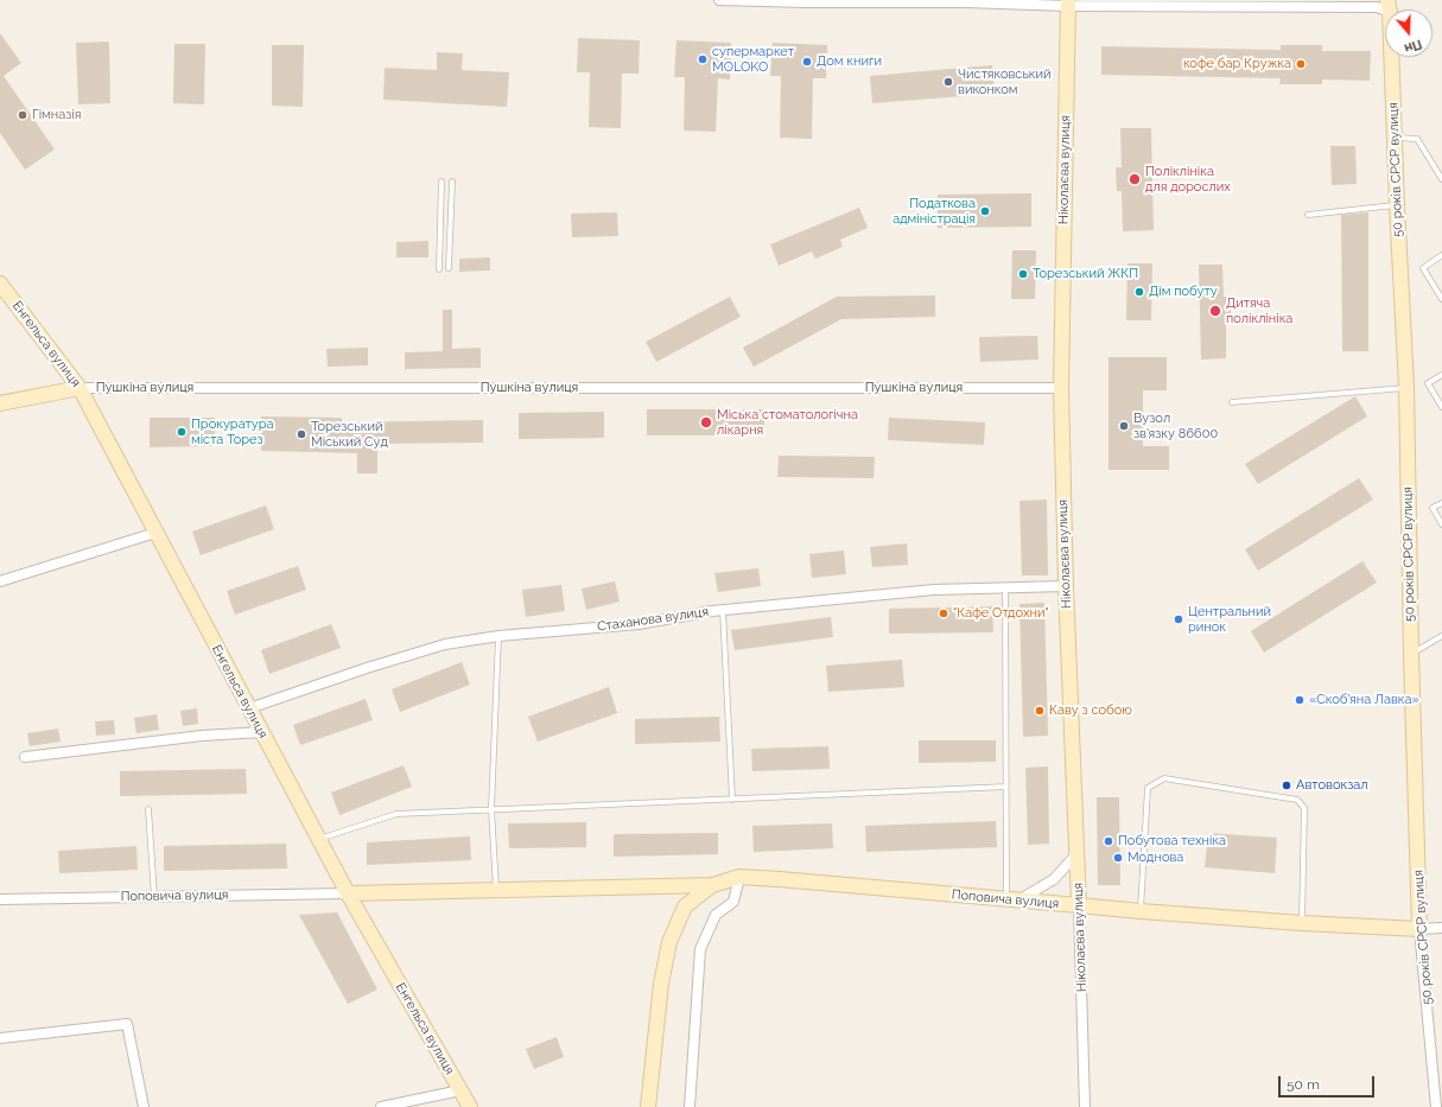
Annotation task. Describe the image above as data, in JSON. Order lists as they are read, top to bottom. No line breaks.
{"streets":{"street":["Ніколаєва вулиця","50 років СРСР вулиця","Енгельса вулиця","Пушкіна вулиця","Стаханова вулиця","Поповича вулиця"]},"crossings":[["Ніколаєва вулиця","Пушкіна вулиця"],["Ніколаєва вулиця","Стаханова вулиця"],["Ніколаєва вулиця","Поповича вулиця"],["50 років СРСР вулиця","Поповича вулиця"],["Енгельса вулиця","Пушкіна вулиця"],["Енгельса вулиця","Стаханова вулиця"],["Енгельса вулиця","Поповича вулиця"]],"places":["супермаркет MOLOKO","Дом книги","кофе бар Кружка","Чистяковський виконком","Гімназія","Поліклініка для дорослих","Податкова адміністрація","Торезський ЖКП","Дім побуту","Дитяча поліклініка","Міська стоматологічна лікарня","Вузол зв'язку 86600","Прокуратура міста Торез","Торезський Міський Суд","\"Кафе Отдохни\"","Центральний ринок","«Скоб'яна Лавка»","Каву з собою","Автовокзал","Побутова техніка","Моднова"],"scale_bar":"50 m","north":"bottom"}
